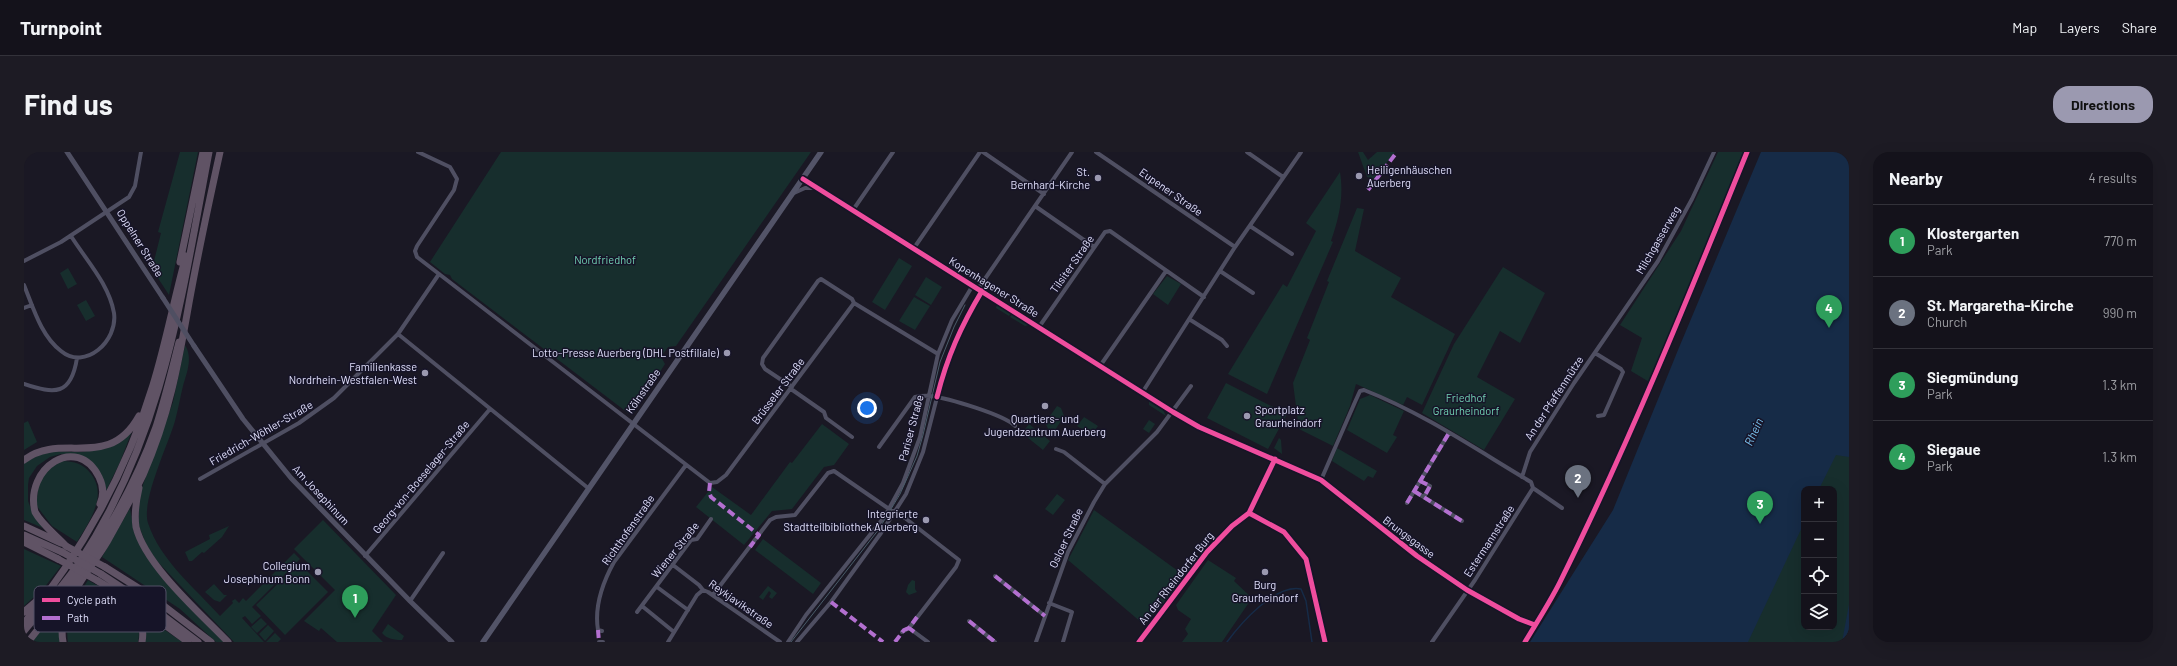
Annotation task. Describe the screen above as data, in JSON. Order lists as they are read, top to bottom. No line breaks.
{"streets":{"main road":["Kölnstraße"],"street":["Eupener Straße","Milchgasserweg","Oppelner Straße","Tilsiter Straße","Kopenhagener Straße","Brüsseler Straße","An der Pfaffenmütze","Pariser Straße","Friedrich-Wöhler-Straße","Georg-von-Boeselager-Straße","Am Josephinum","Richthofenstraße","Brungsgasse","Osloer Straße","Estermannstraße","Wiener Straße","An der Rheindorfer Burg","Reykjavikstraße"]},"crossings":[["Milchgasserweg","An der Pfaffenmütze"],["Oppelner Straße","Am Josephinum"],["Tilsiter Straße","Kopenhagener Straße"],["Kopenhagener Straße","Kölnstraße"],["Kopenhagener Straße","Pariser Straße"],["Kopenhagener Straße","Brungsgasse"],["Kopenhagener Straße","Osloer Straße"],["Kopenhagener Straße","An der Rheindorfer Burg"],["Kölnstraße","Brüsseler Straße"],["Brüsseler Straße","Richthofenstraße"],["Friedrich-Wöhler-Straße","Am Josephinum"],["Georg-von-Boeselager-Straße","Am Josephinum"],["Brungsgasse","Estermannstraße"],["Brungsgasse","An der Rheindorfer Burg"],["Wiener Straße","Reykjavikstraße"]],"water":["Rhein"],"parks":["Nordfriedhof","Friedhof Graurheindorf"],"places":["Heiligenhäuschen Auerberg","St. Bernhard-Kirche","Lotto-Presse Auerberg (DHL Postfiliale)","Familienkasse Nordrhein-Westfalen-West","Quartiers- und Jugendzentrum Auerberg","Sportplatz Graurheindorf","Integrierte Stadtteilbibliothek Auerberg","Collegium Josephinum Bonn","Burg Graurheindorf"],"legend":["Cycle path","Path"],"page":{"header":"Turnpoint","nav":["Map","Layers","Share"],"buttons":"Directions","title":"Find us","heading":["Nearby","4 results"],"list":[{"mark":"1","name":"Klostergarten","note":"Park","value":"770 m"},{"mark":"2","name":"St. Margaretha-Kirche","note":"Church","value":"990 m"},{"mark":"3","name":"Siegmündung","note":"Park","value":"1.3 km"},{"mark":"4","name":"Siegaue","note":"Park","value":"1.3 km"}],"pins":["4","2","3","1"],"map_buttons":["+","−"]}}
